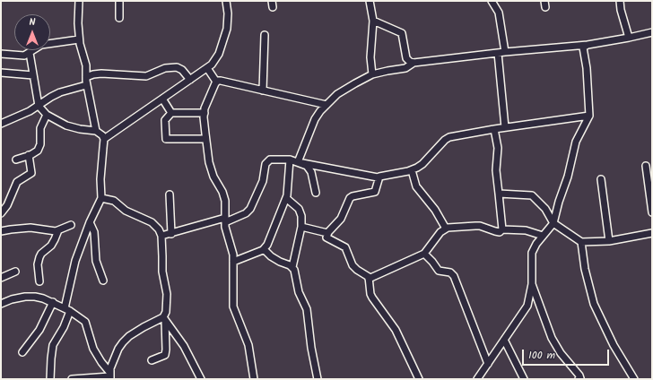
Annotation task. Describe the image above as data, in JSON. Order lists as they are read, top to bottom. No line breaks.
{"scale_bar":"100 m","north":"top"}
